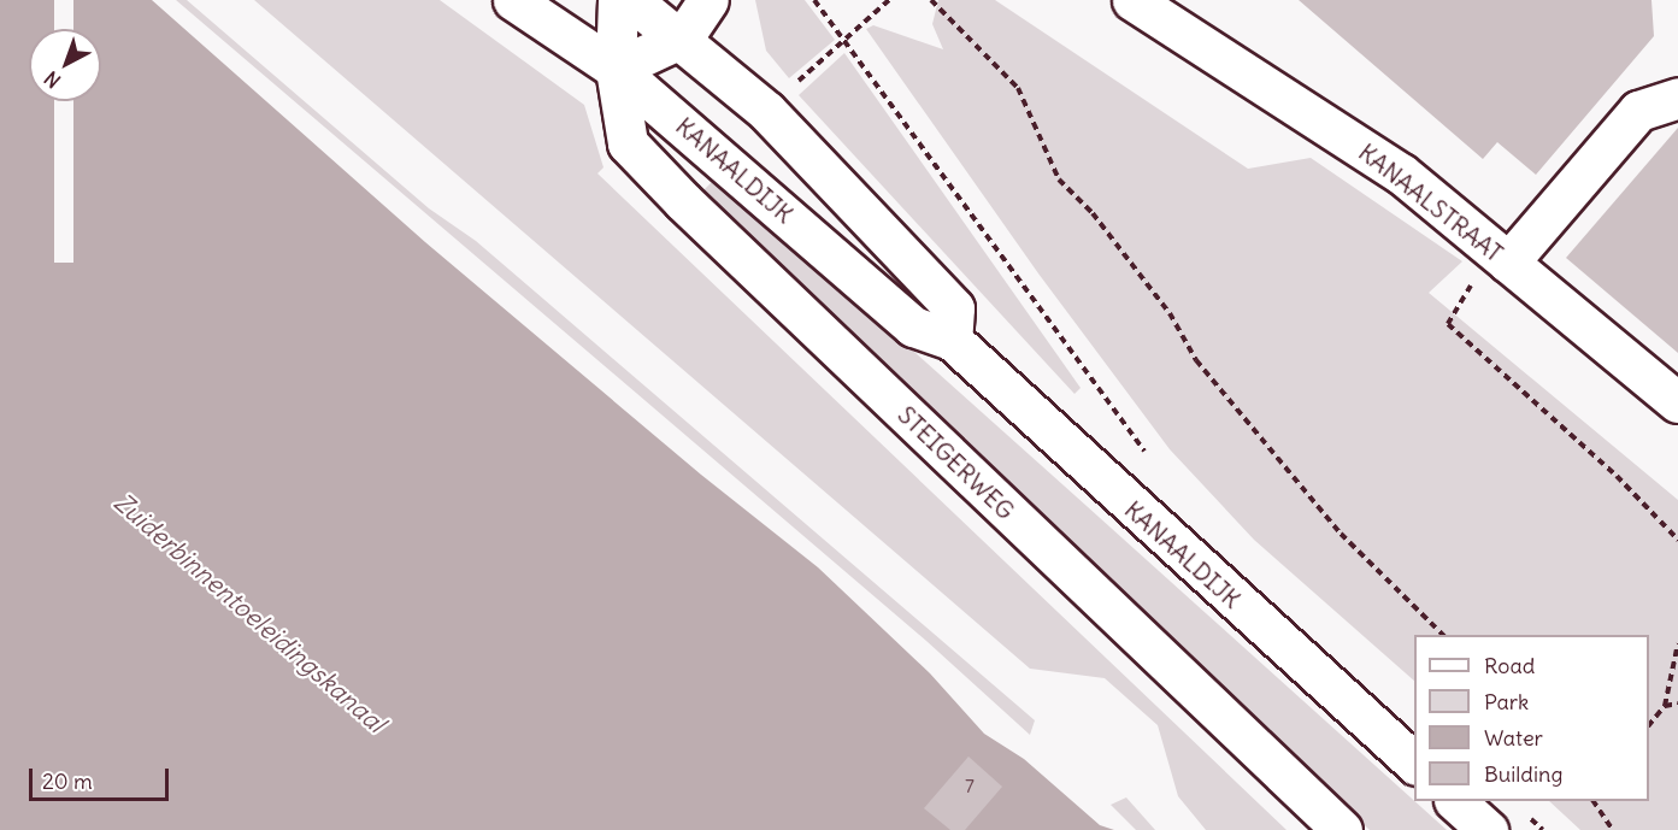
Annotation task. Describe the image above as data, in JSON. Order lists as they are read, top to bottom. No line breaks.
{"streets":{"street":["KANAALDIJK","KANAALSTRAAT","STEIGERWEG"]},"crossings":[["KANAALDIJK","STEIGERWEG"]],"water":["Zuiderbinnentoeleidingskanaal"],"house_numbers":["7"],"legend":["Road","Park","Water","Building"],"scale_bar":"20 m","north":"bottom left"}
